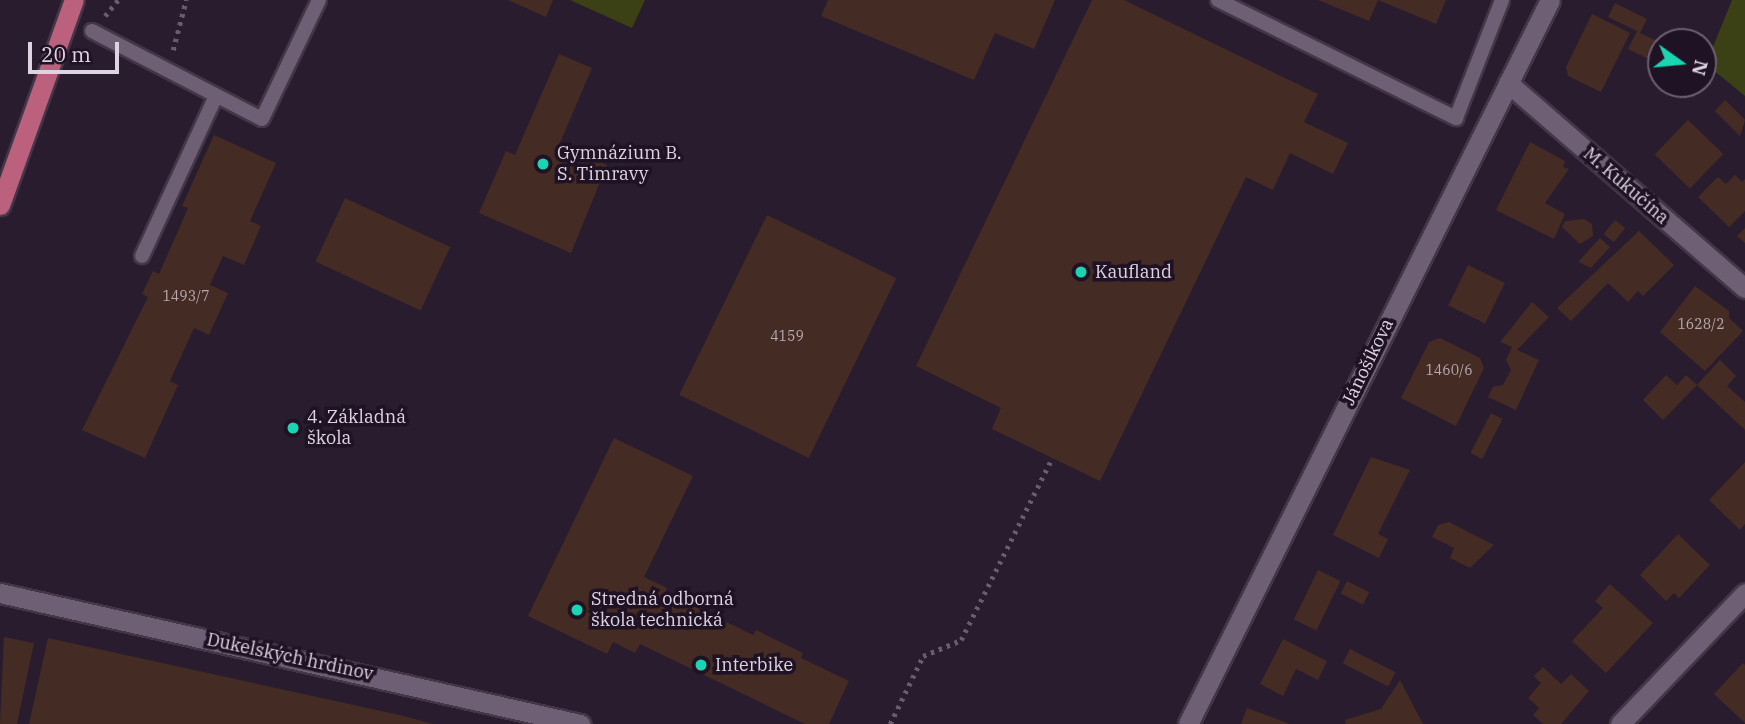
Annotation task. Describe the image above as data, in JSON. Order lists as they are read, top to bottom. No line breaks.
{"streets":{"street":["M. Kukučína","Jánošíkova","Dukelských hrdinov"]},"crossings":[["M. Kukučína","Jánošíkova"]],"places":["Gymnázium B. S. Timravy","Kaufland","4. Základná škola","Stredná odborná škola technická","Interbike"],"house_numbers":["1493/7","1628/2","4159","1460/6"],"scale_bar":"20 m","north":"right"}
